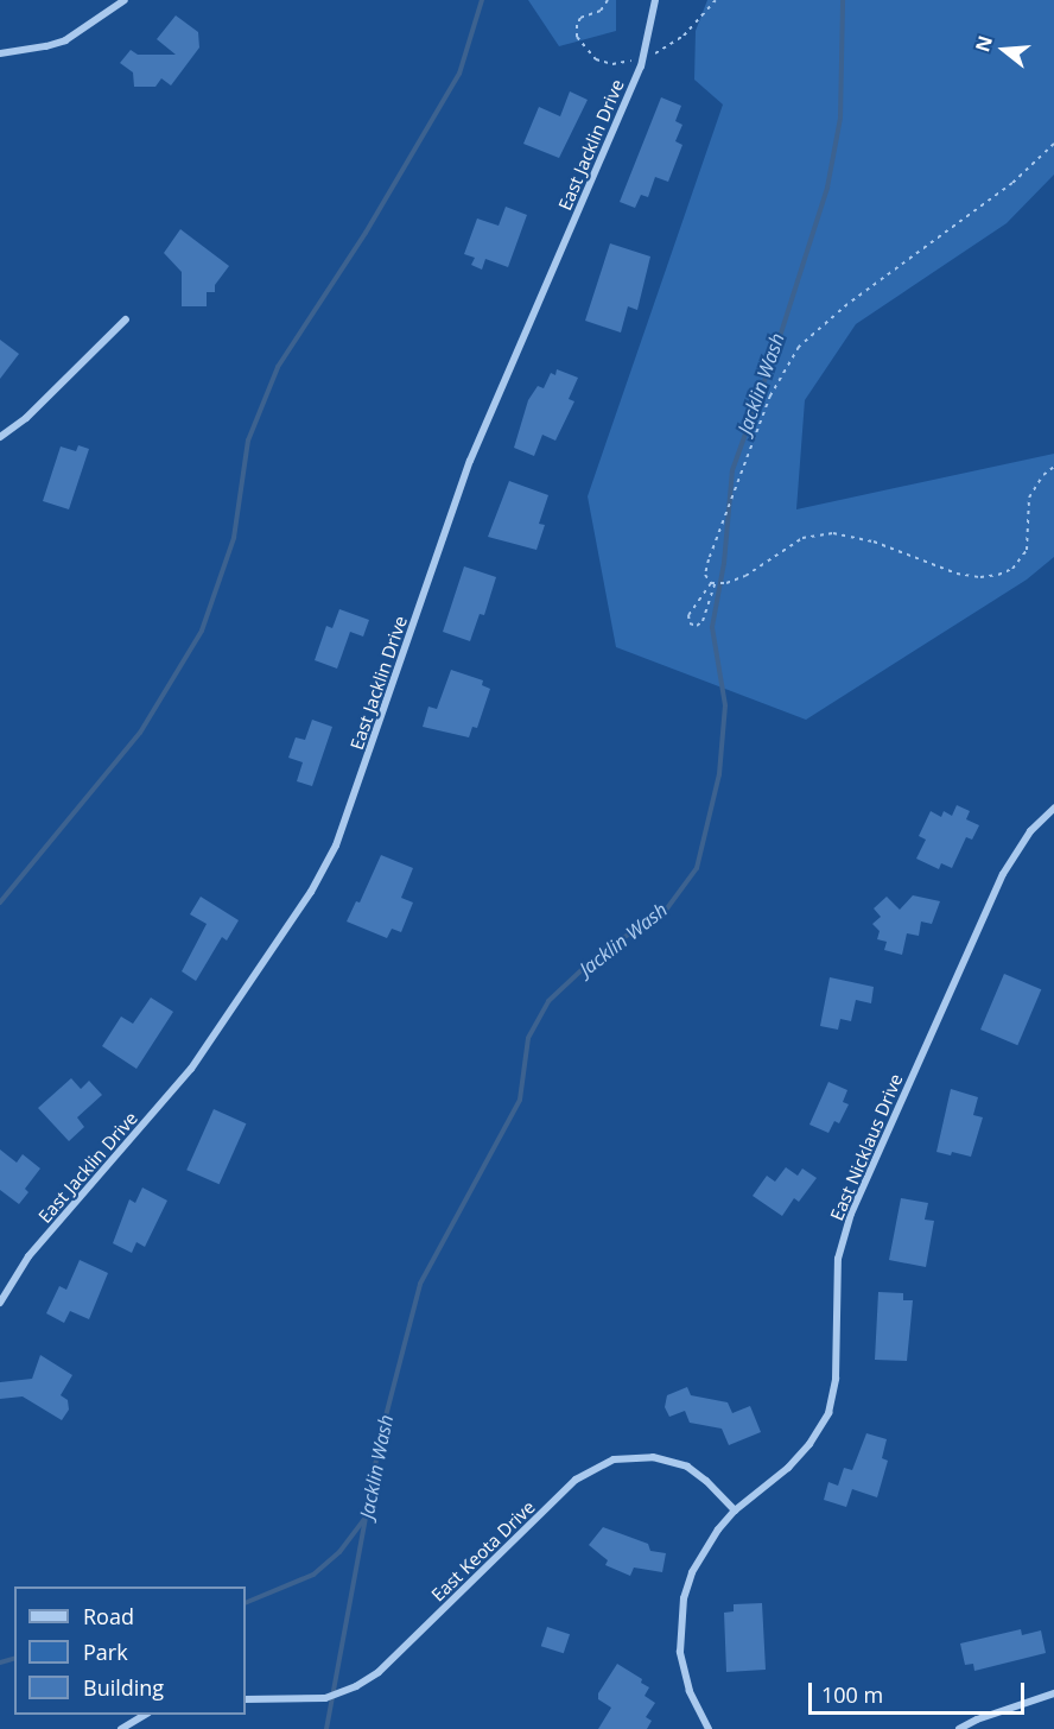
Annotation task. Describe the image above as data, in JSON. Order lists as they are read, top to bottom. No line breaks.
{"streets":{"street":["East Jacklin Drive","East Nicklaus Drive","East Keota Drive"]},"crossings":[["East Nicklaus Drive","East Keota Drive"]],"water":["Jacklin Wash"],"legend":["Road","Park","Building"],"scale_bar":"100 m","north":"left"}
